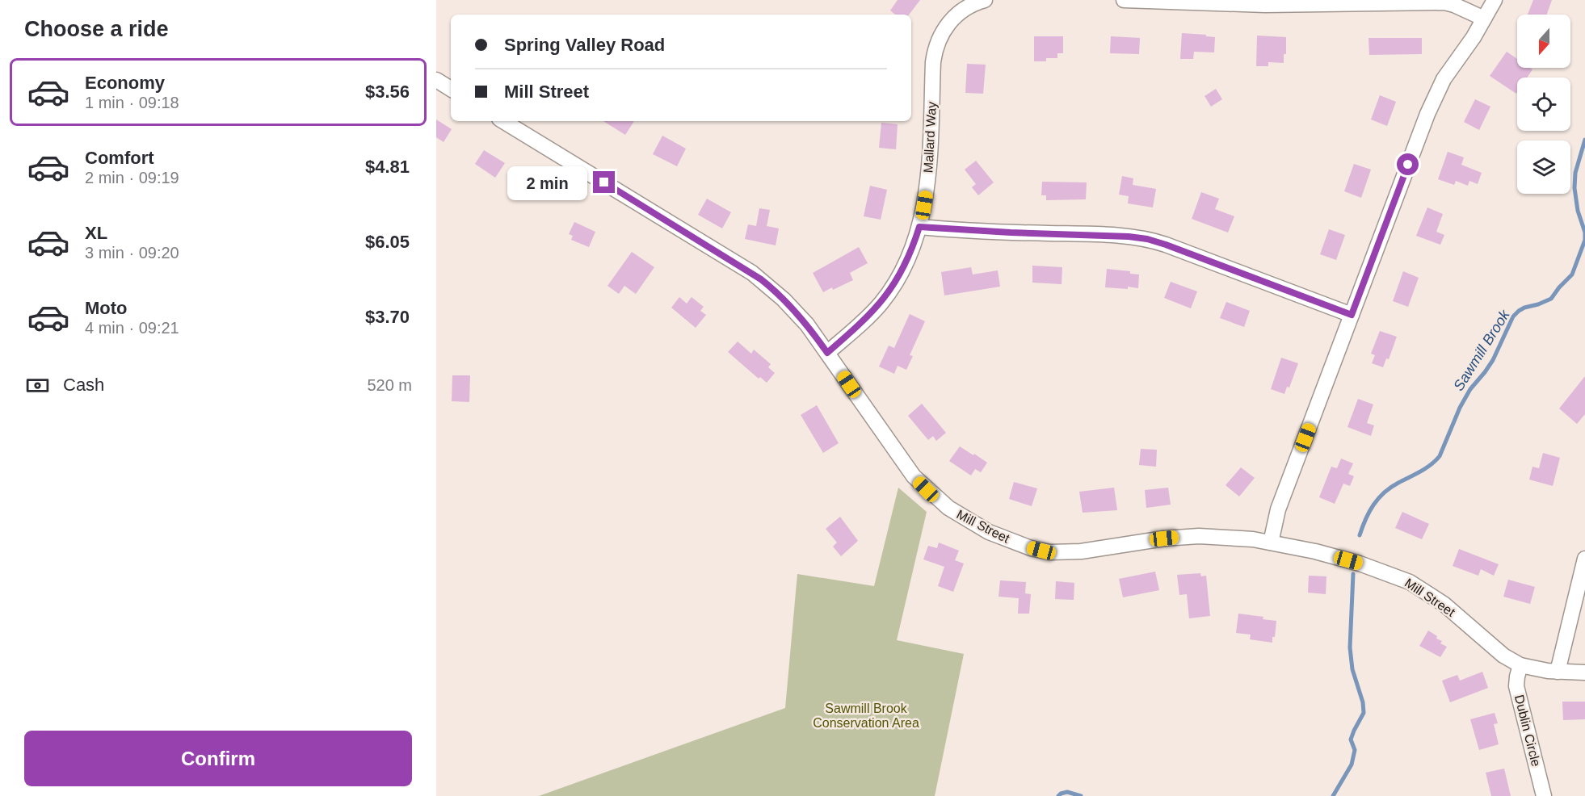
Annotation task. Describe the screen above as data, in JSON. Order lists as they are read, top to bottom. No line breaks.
{"streets":{"street":["Mallard Way","Mill Street","Dublin Circle"]},"crossings":[["Mallard Way","Mill Street"],["Mill Street","Dublin Circle"]],"water":["Sawmill Brook"],"parks":["Sawmill Brook Conservation Area"],"north":"bottom","page":{"heading":"Choose a ride","banner":["Spring Valley Road","Mill Street"],"list":[{"name":"Economy","note":"1 min · 09:18","value":"$3.56"},{"name":"Comfort","note":"2 min · 09:19","value":"$4.81"},{"name":"XL","note":"3 min · 09:20","value":"$6.05"},{"name":"Moto","note":"4 min · 09:21","value":"$3.70"}],"bubble":"2 min","pay":["Cash","520 m"],"buttons":"Confirm"}}
